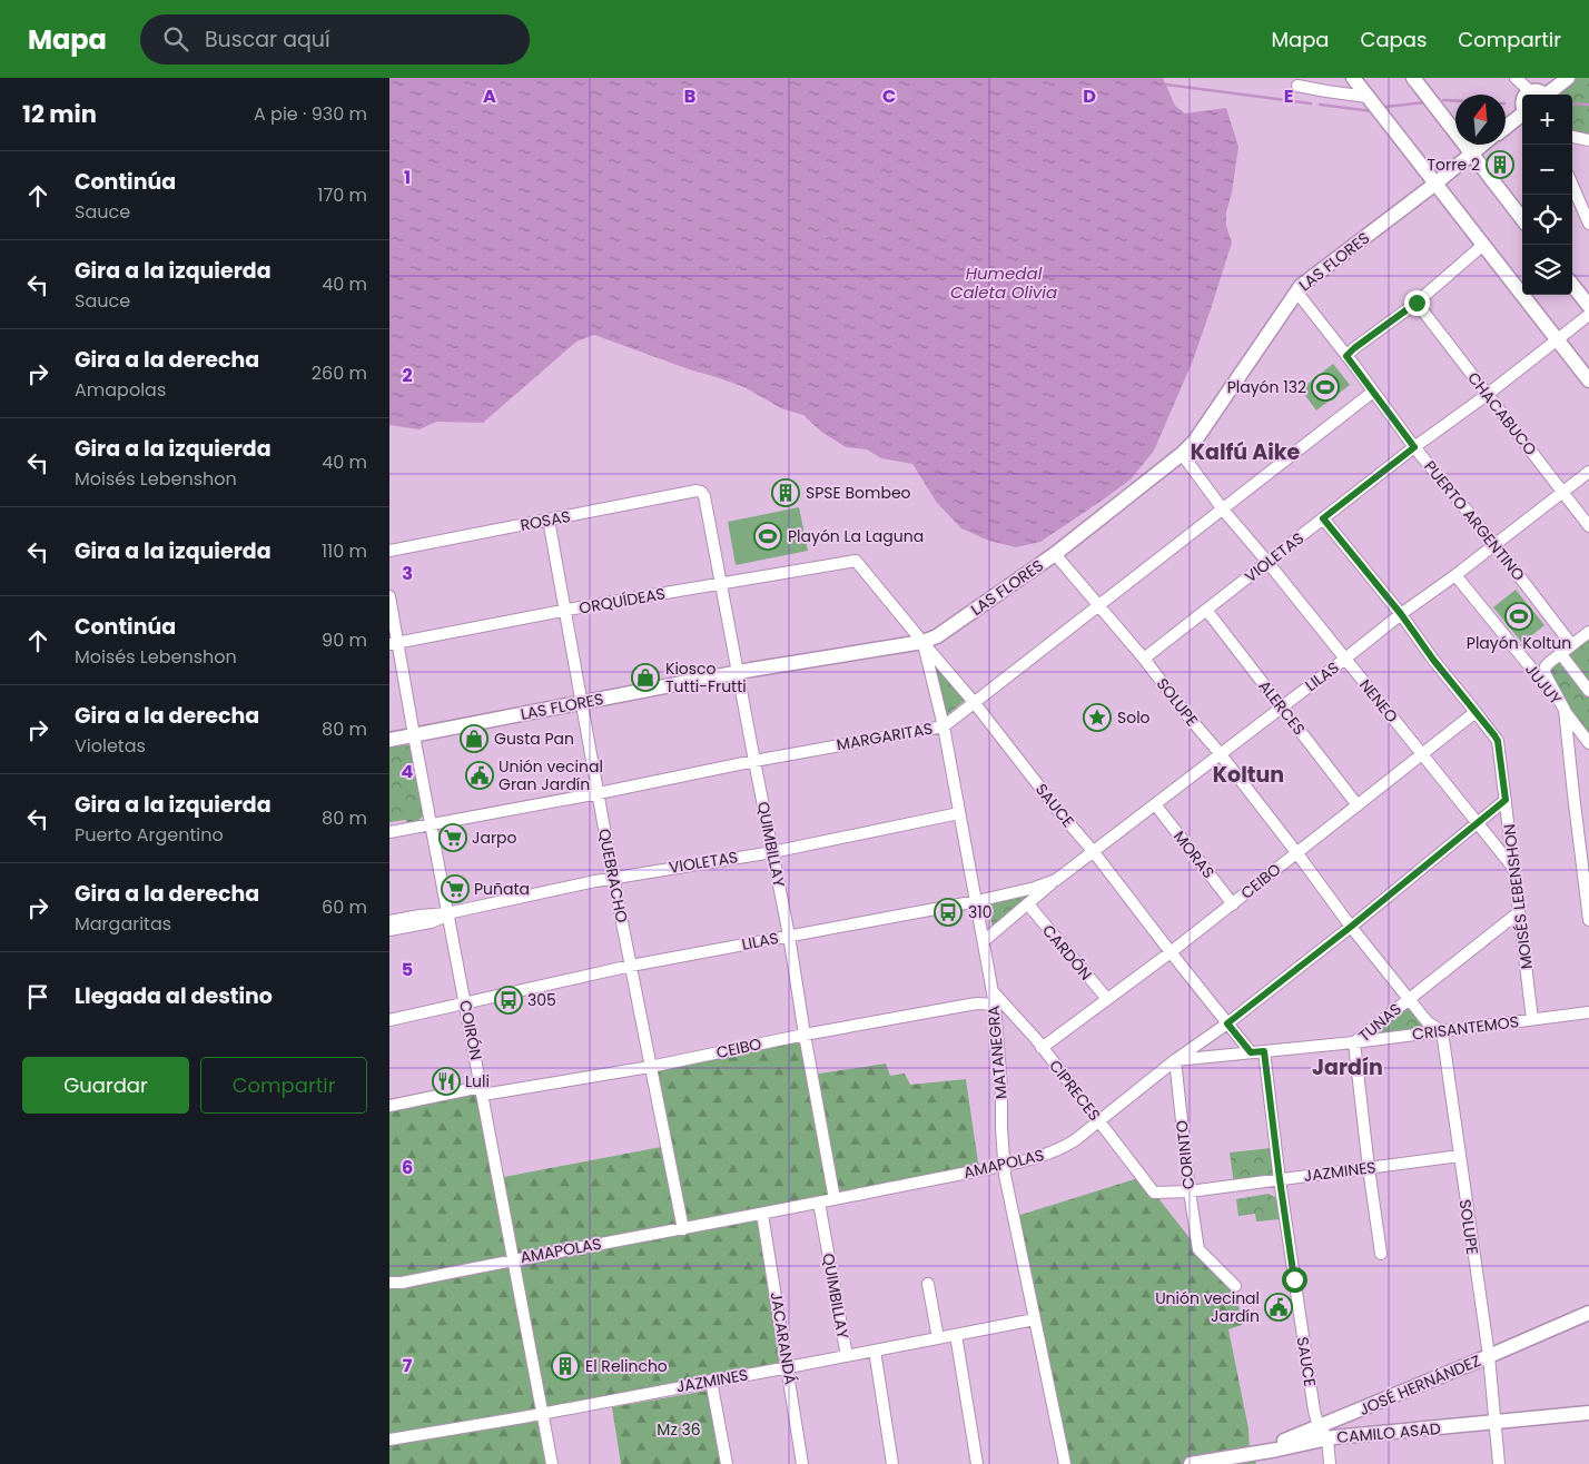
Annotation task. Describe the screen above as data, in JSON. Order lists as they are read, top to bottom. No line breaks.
{"streets":{"street":["LAS FLORES","CHACABUCO","ROSAS","PUERTO ARGENTINO","VIOLETAS","ORQUÍDEAS","LILAS","JUJUY","NENEO","SOLUPE","ALERCES","MARGARITAS","SAUCE","QUIMBILLAY","MORAS","QUEBRACHO","CEIBO","MOISÉS LEBENSHON","CARDÓN","TUNAS","CRISANTEMOS","COIRÓN","MATANEGRA","CIPRECES","CORINTO","AMAPOLAS","JAZMINES","JACARANDÁ","JOSÉ HERNÁNDEZ","CAMILO ASAD"]},"crossings":[["LAS FLORES","PUERTO ARGENTINO"],["LAS FLORES","NENEO"],["LAS FLORES","SOLUPE"],["LAS FLORES","SAUCE"],["LAS FLORES","QUIMBILLAY"],["LAS FLORES","QUEBRACHO"],["LAS FLORES","COIRÓN"],["LAS FLORES","MATANEGRA"],["CHACABUCO","VIOLETAS"],["CHACABUCO","LILAS"],["ROSAS","QUIMBILLAY"],["ROSAS","QUEBRACHO"],["PUERTO ARGENTINO","VIOLETAS"],["PUERTO ARGENTINO","LILAS"],["PUERTO ARGENTINO","MARGARITAS"],["VIOLETAS","NENEO"],["VIOLETAS","SOLUPE"],["VIOLETAS","ALERCES"],["VIOLETAS","QUIMBILLAY"],["VIOLETAS","QUEBRACHO"],["VIOLETAS","COIRÓN"],["VIOLETAS","MATANEGRA"],["ORQUÍDEAS","SAUCE"],["ORQUÍDEAS","QUIMBILLAY"],["ORQUÍDEAS","QUEBRACHO"],["ORQUÍDEAS","COIRÓN"],["LILAS","JUJUY"],["LILAS","NENEO"],["LILAS","SOLUPE"],["LILAS","ALERCES"],["LILAS","SAUCE"],["LILAS","QUIMBILLAY"],["LILAS","MORAS"],["LILAS","QUEBRACHO"],["LILAS","CARDÓN"],["LILAS","COIRÓN"],["LILAS","MATANEGRA"],["NENEO","MARGARITAS"],["NENEO","CEIBO"],["NENEO","MOISÉS LEBENSHON"],["NENEO","AMAPOLAS"],["SOLUPE","MARGARITAS"],["SOLUPE","CEIBO"],["SOLUPE","TUNAS"],["SOLUPE","CRISANTEMOS"],["SOLUPE","AMAPOLAS"],["SOLUPE","JAZMINES"],["SOLUPE","JOSÉ HERNÁNDEZ"],["SOLUPE","CAMILO ASAD"],["ALERCES","CEIBO"],["MARGARITAS","SAUCE"],["MARGARITAS","QUIMBILLAY"],["MARGARITAS","QUEBRACHO"],["MARGARITAS","COIRÓN"],["MARGARITAS","MATANEGRA"],["SAUCE","CEIBO"],["SAUCE","CRISANTEMOS"],["SAUCE","MATANEGRA"],["SAUCE","AMAPOLAS"],["SAUCE","JAZMINES"],["SAUCE","JOSÉ HERNÁNDEZ"],["SAUCE","CAMILO ASAD"],["QUIMBILLAY","CEIBO"],["QUIMBILLAY","AMAPOLAS"],["QUIMBILLAY","JAZMINES"],["MORAS","CEIBO"],["QUEBRACHO","CEIBO"],["QUEBRACHO","AMAPOLAS"],["CEIBO","MOISÉS LEBENSHON"],["CEIBO","CARDÓN"],["CEIBO","COIRÓN"],["CEIBO","MATANEGRA"],["CEIBO","CIPRECES"],["MOISÉS LEBENSHON","TUNAS"],["MOISÉS LEBENSHON","CRISANTEMOS"],["MOISÉS LEBENSHON","AMAPOLAS"],["TUNAS","CRISANTEMOS"],["TUNAS","JAZMINES"],["CRISANTEMOS","CORINTO"],["CRISANTEMOS","AMAPOLAS"],["COIRÓN","AMAPOLAS"],["COIRÓN","JAZMINES"],["MATANEGRA","CIPRECES"],["MATANEGRA","AMAPOLAS"],["MATANEGRA","JAZMINES"],["CIPRECES","AMAPOLAS"],["CIPRECES","JAZMINES"],["CORINTO","AMAPOLAS"],["CORINTO","JAZMINES"],["AMAPOLAS","JACARANDÁ"],["JAZMINES","JACARANDÁ"],["JOSÉ HERNÁNDEZ","CAMILO ASAD"]],"districts":["Kalfú Aike","Koltun","Jardín"],"water":["Humedal Caleta Olivia"],"parks":["Mz 36"],"places":{"building":["Torre 2","SPSE Bombeo","El Relincho"],"sports":["Playón 132","Playón La Laguna","Playón Koltun"],"shop":["Kiosco Tutti-Frutti","Gusta Pan"],"place":["Solo"],"public building":["Unión vecinal Gran Jardín","Unión vecinal Jardín"],"supermarket":["Jarpo","Puñata"],"bus stop":["310","305"],"restaurant":["Luli"]},"north":"top","page":{"header":"Mapa","search":"Buscar aquí","nav":["Mapa","Capas","Compartir"],"heading":["12 min","A pie · 930 m"],"map_buttons":["+","−"],"list":[["Continúa","Sauce","170 m"],["Gira a la izquierda","Sauce","40 m"],["Gira a la derecha","Amapolas","260 m"],["Gira a la izquierda","Moisés Lebenshon","40 m"],["Gira a la izquierda","110 m"],["Continúa","Moisés Lebenshon","90 m"],["Gira a la derecha","Violetas","80 m"],["Gira a la izquierda","Puerto Argentino","80 m"],["Gira a la derecha","Margaritas","60 m"],"Llegada al destino"],"buttons":["Guardar","Compartir"]},"grid":{"columns":["A","B","C","D","E"],"rows":["1","2","3","4","5","6","7"]}}
